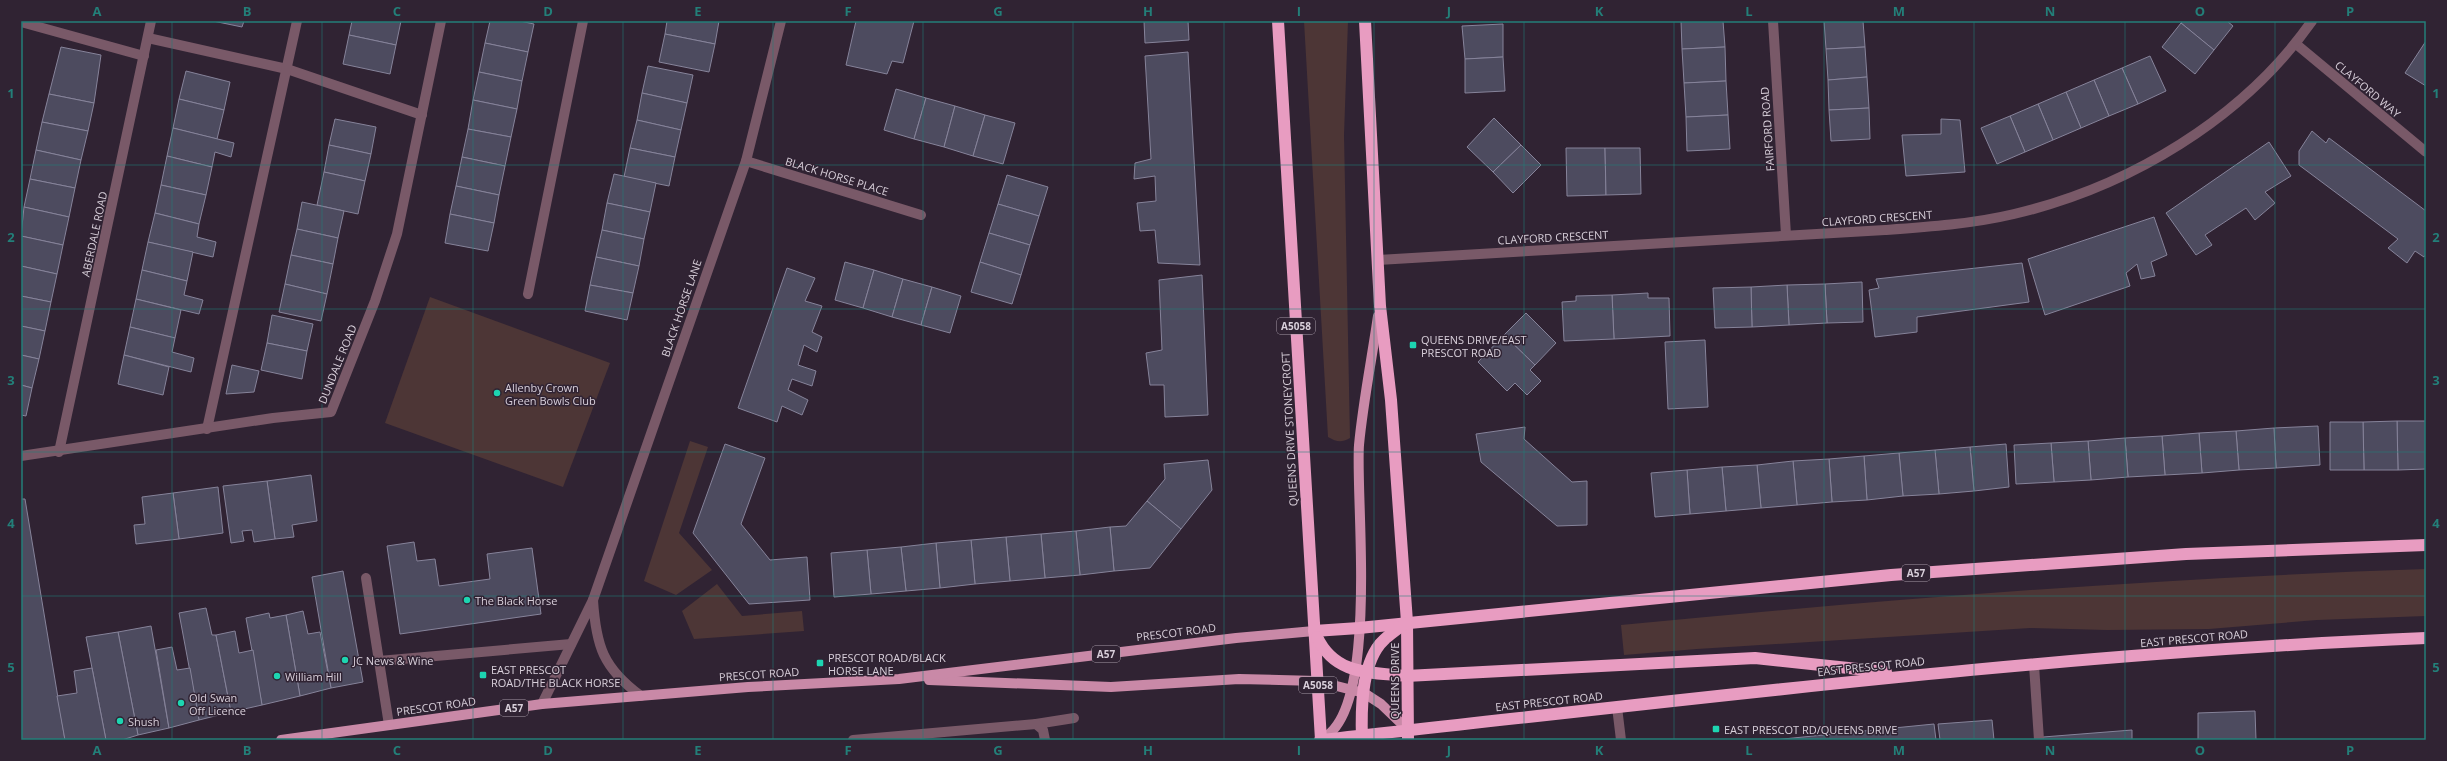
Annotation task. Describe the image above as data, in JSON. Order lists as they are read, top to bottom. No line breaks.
{"streets":{"highway":["A5058","QUEENS DRIVE STONEYCROFT","A57","PRESCOT ROAD","EAST PRESCOT ROAD","QUEENS DRIVE"],"street":["CLAYFORD WAY","FAIRFORD ROAD","BLACK HORSE PLACE","CLAYFORD CRESCENT","ABERDALE ROAD","BLACK HORSE LANE","DUNDALE ROAD"]},"crossings":[["CLAYFORD WAY","CLAYFORD CRESCENT"],["FAIRFORD ROAD","CLAYFORD CRESCENT"],["BLACK HORSE PLACE","BLACK HORSE LANE"],["ABERDALE ROAD","DUNDALE ROAD"],["BLACK HORSE LANE","PRESCOT ROAD"],["QUEENS DRIVE STONEYCROFT","PRESCOT ROAD"],["QUEENS DRIVE STONEYCROFT","EAST PRESCOT ROAD"],["A57","PRESCOT ROAD"],["A57","QUEENS DRIVE"],["PRESCOT ROAD","QUEENS DRIVE"],["EAST PRESCOT ROAD","QUEENS DRIVE"]],"places":{"transit":["QUEENS DRIVE/EAST PRESCOT ROAD","PRESCOT ROAD/BLACK HORSE LANE","EAST PRESCOT ROAD/THE BLACK HORSE","EAST PRESCOT RD/QUEENS DRIVE"],"other":["Allenby Crown Green Bowls Club","The Black Horse","JC News & Wine","William Hill","Old Swan Off Licence","Shush"]},"grid":{"columns":["A","B","C","D","E","F","G","H","I","J","K","L","M","N","O","P"],"rows":["1","2","3","4","5"]}}
